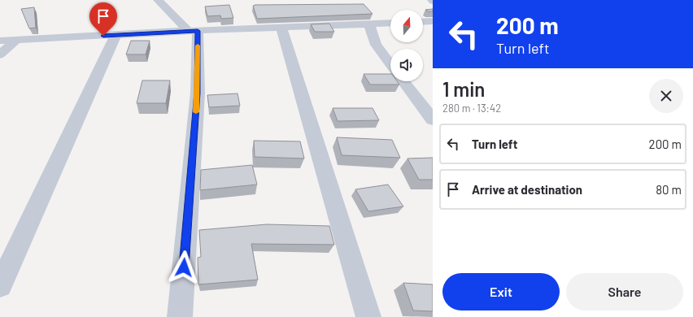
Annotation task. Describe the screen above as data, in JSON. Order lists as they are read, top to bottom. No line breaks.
{"north":"top","page":{"turn":["200 m","Turn left"],"heading":["1 min","280 m · 13:42"],"list":[{"name":"Turn left","value":"200 m"},{"name":"Arrive at destination","value":"80 m"}],"buttons":["Exit","Share"]}}
